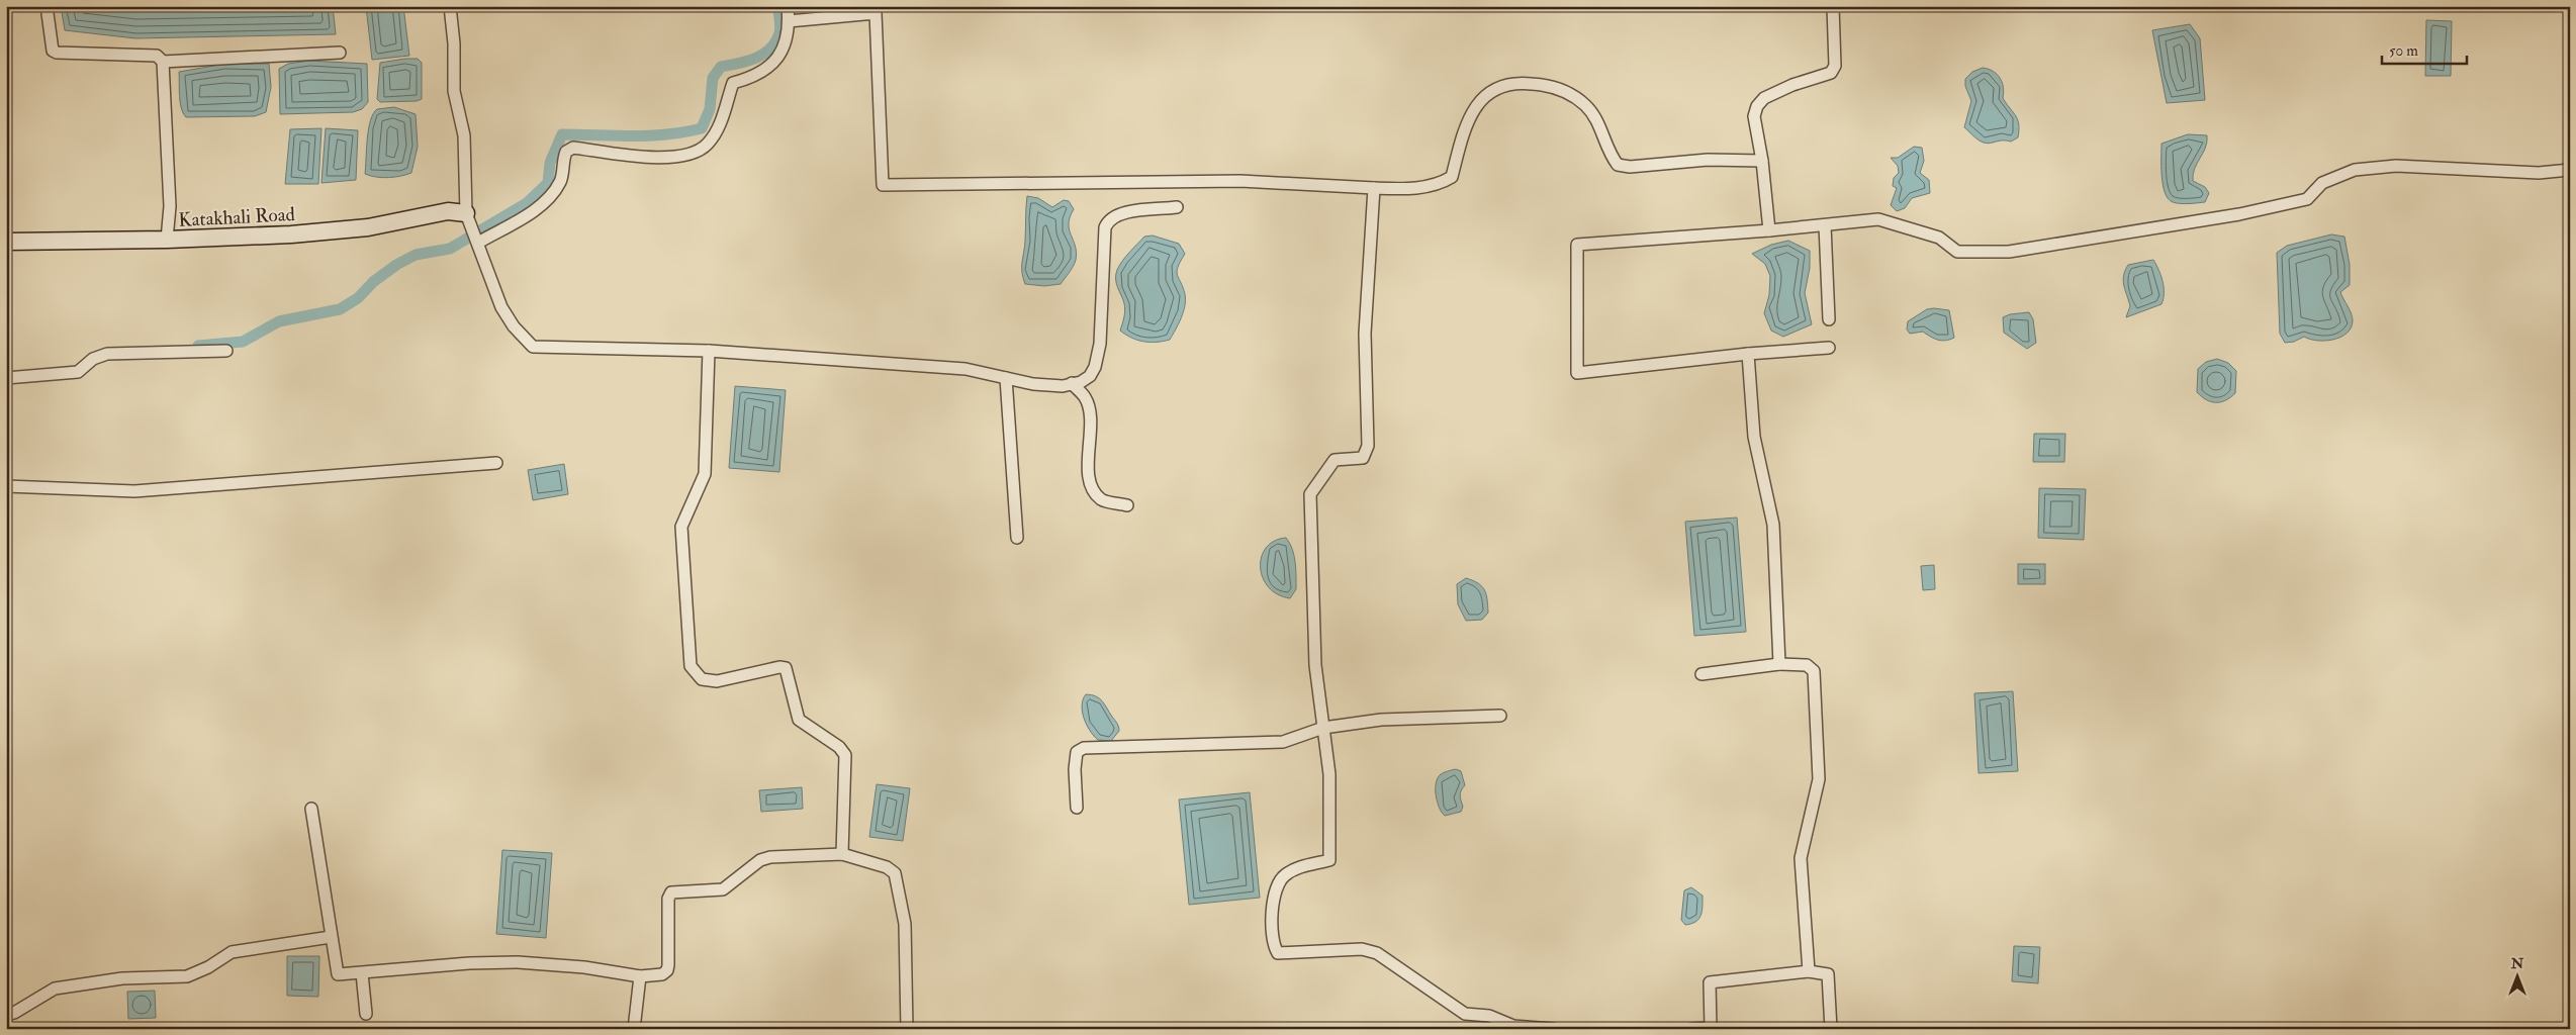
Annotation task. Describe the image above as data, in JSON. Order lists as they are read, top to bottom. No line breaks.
{"streets":{"street":["Katakhali Road"]},"scale_bar":"50 m","north":"top"}
